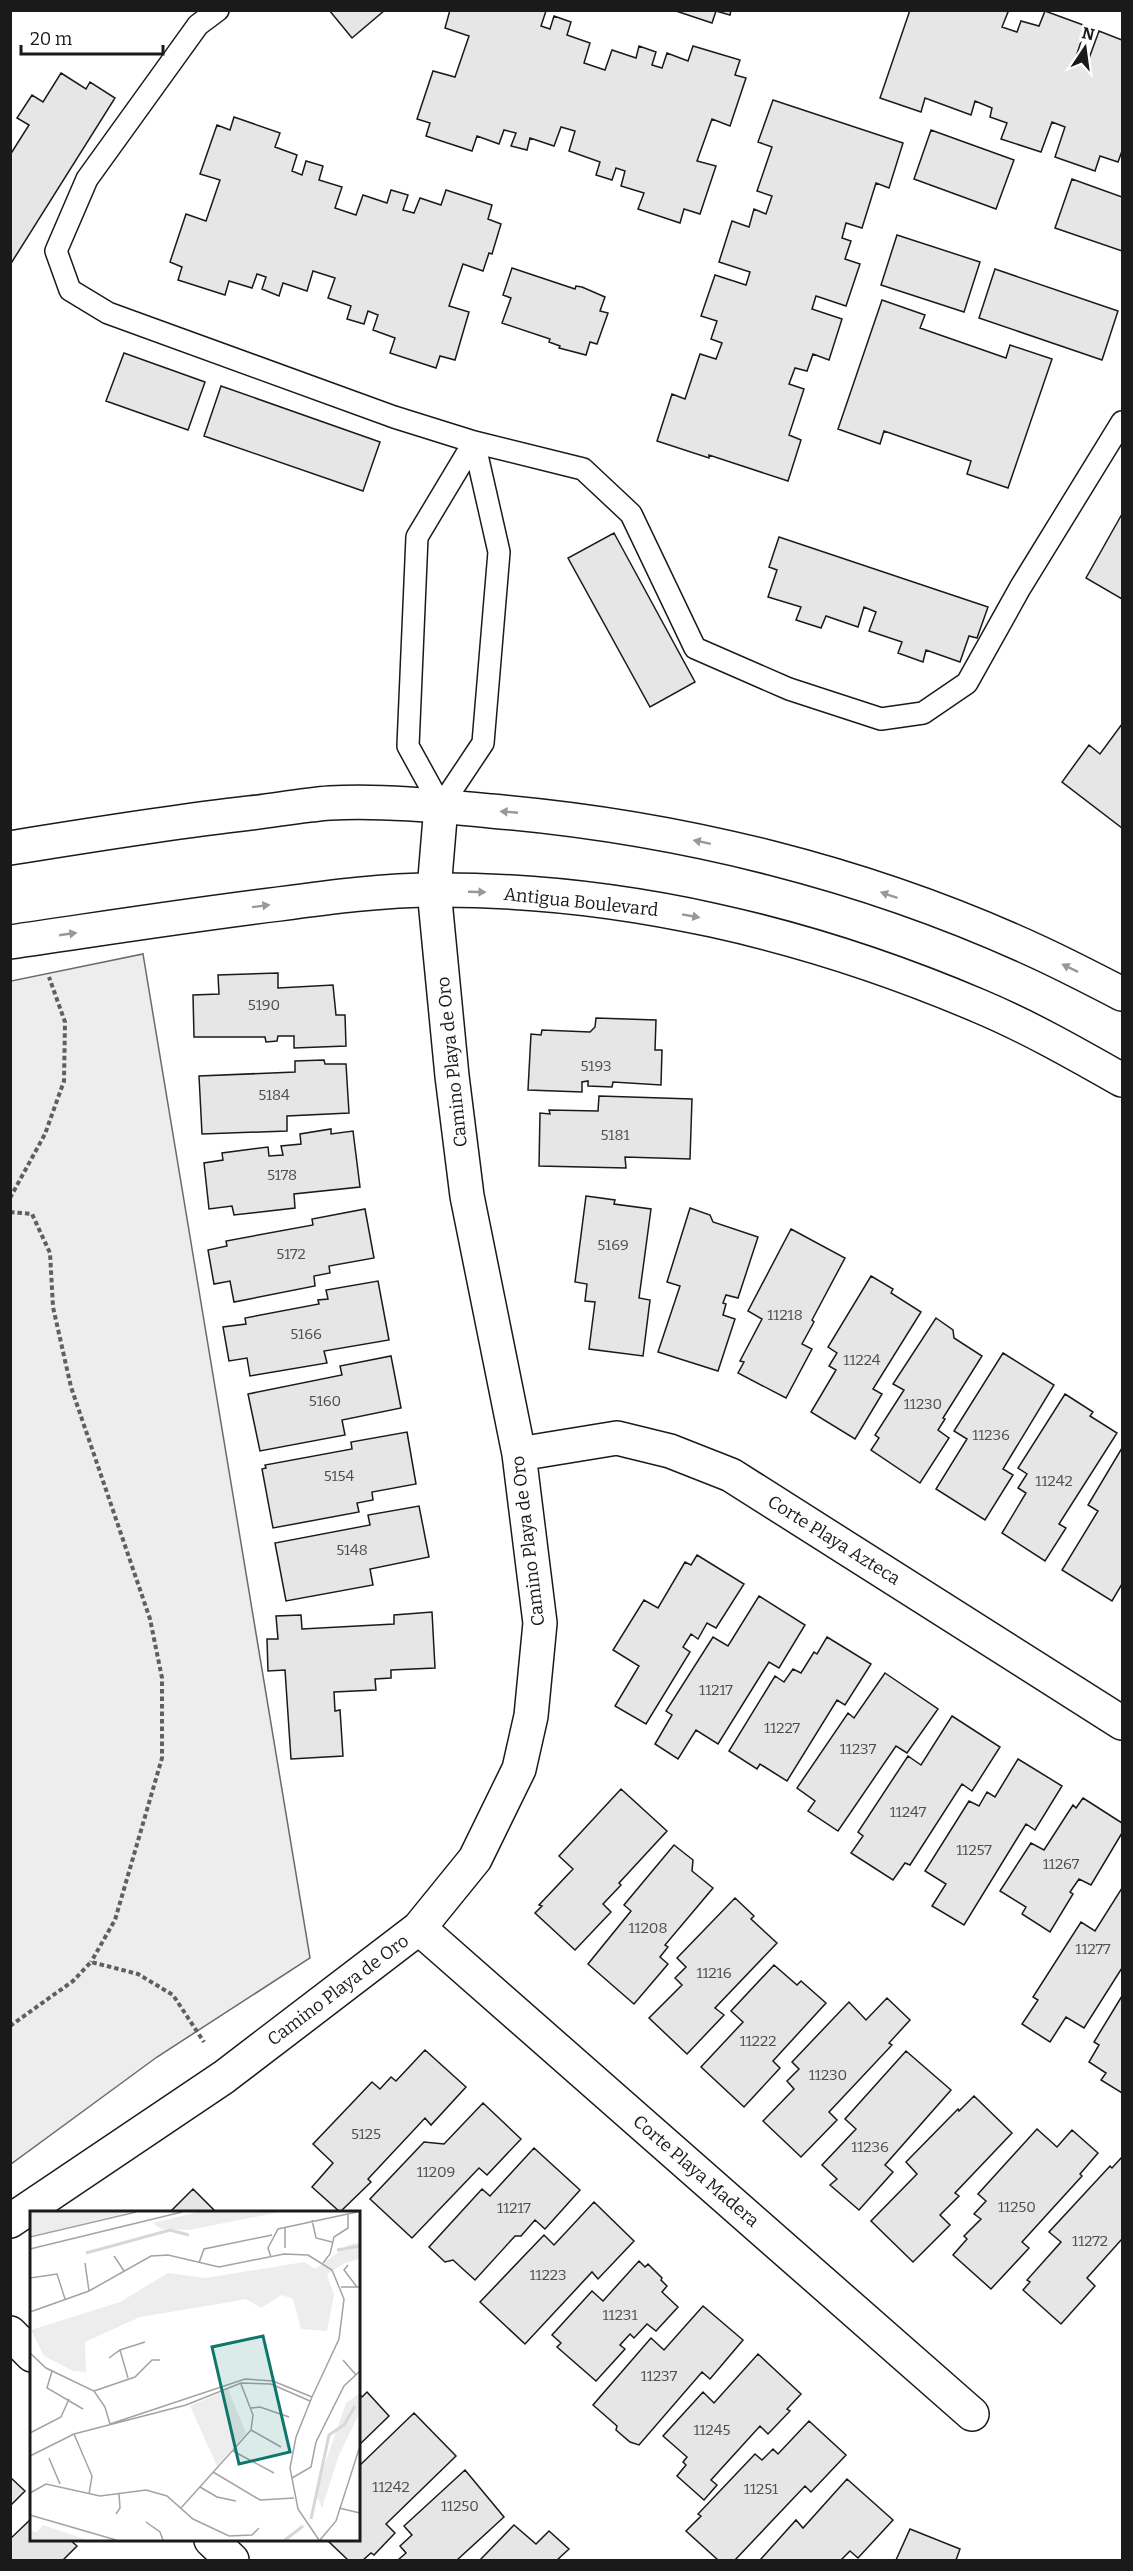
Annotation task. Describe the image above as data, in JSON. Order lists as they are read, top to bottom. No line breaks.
{"streets":{"street":["Antigua Boulevard","Camino Playa de Oro","Corte Playa Azteca","Corte Playa Madera"]},"crossings":[["Antigua Boulevard","Camino Playa de Oro"],["Camino Playa de Oro","Corte Playa Azteca"],["Camino Playa de Oro","Corte Playa Madera"]],"house_numbers":["5190","5193","5184","5181","5178","5169","5172","11218","5166","11224","5160","11230","11236","5154","11242","5148","11217","11227","11237","11247","11257","11267","11208","11277","11216","11222","11230","5125","11236","11209","11250","11217","11272","11223","11231","11237","11245","11242","11251","11250"],"scale_bar":"20 m","north":"top"}
